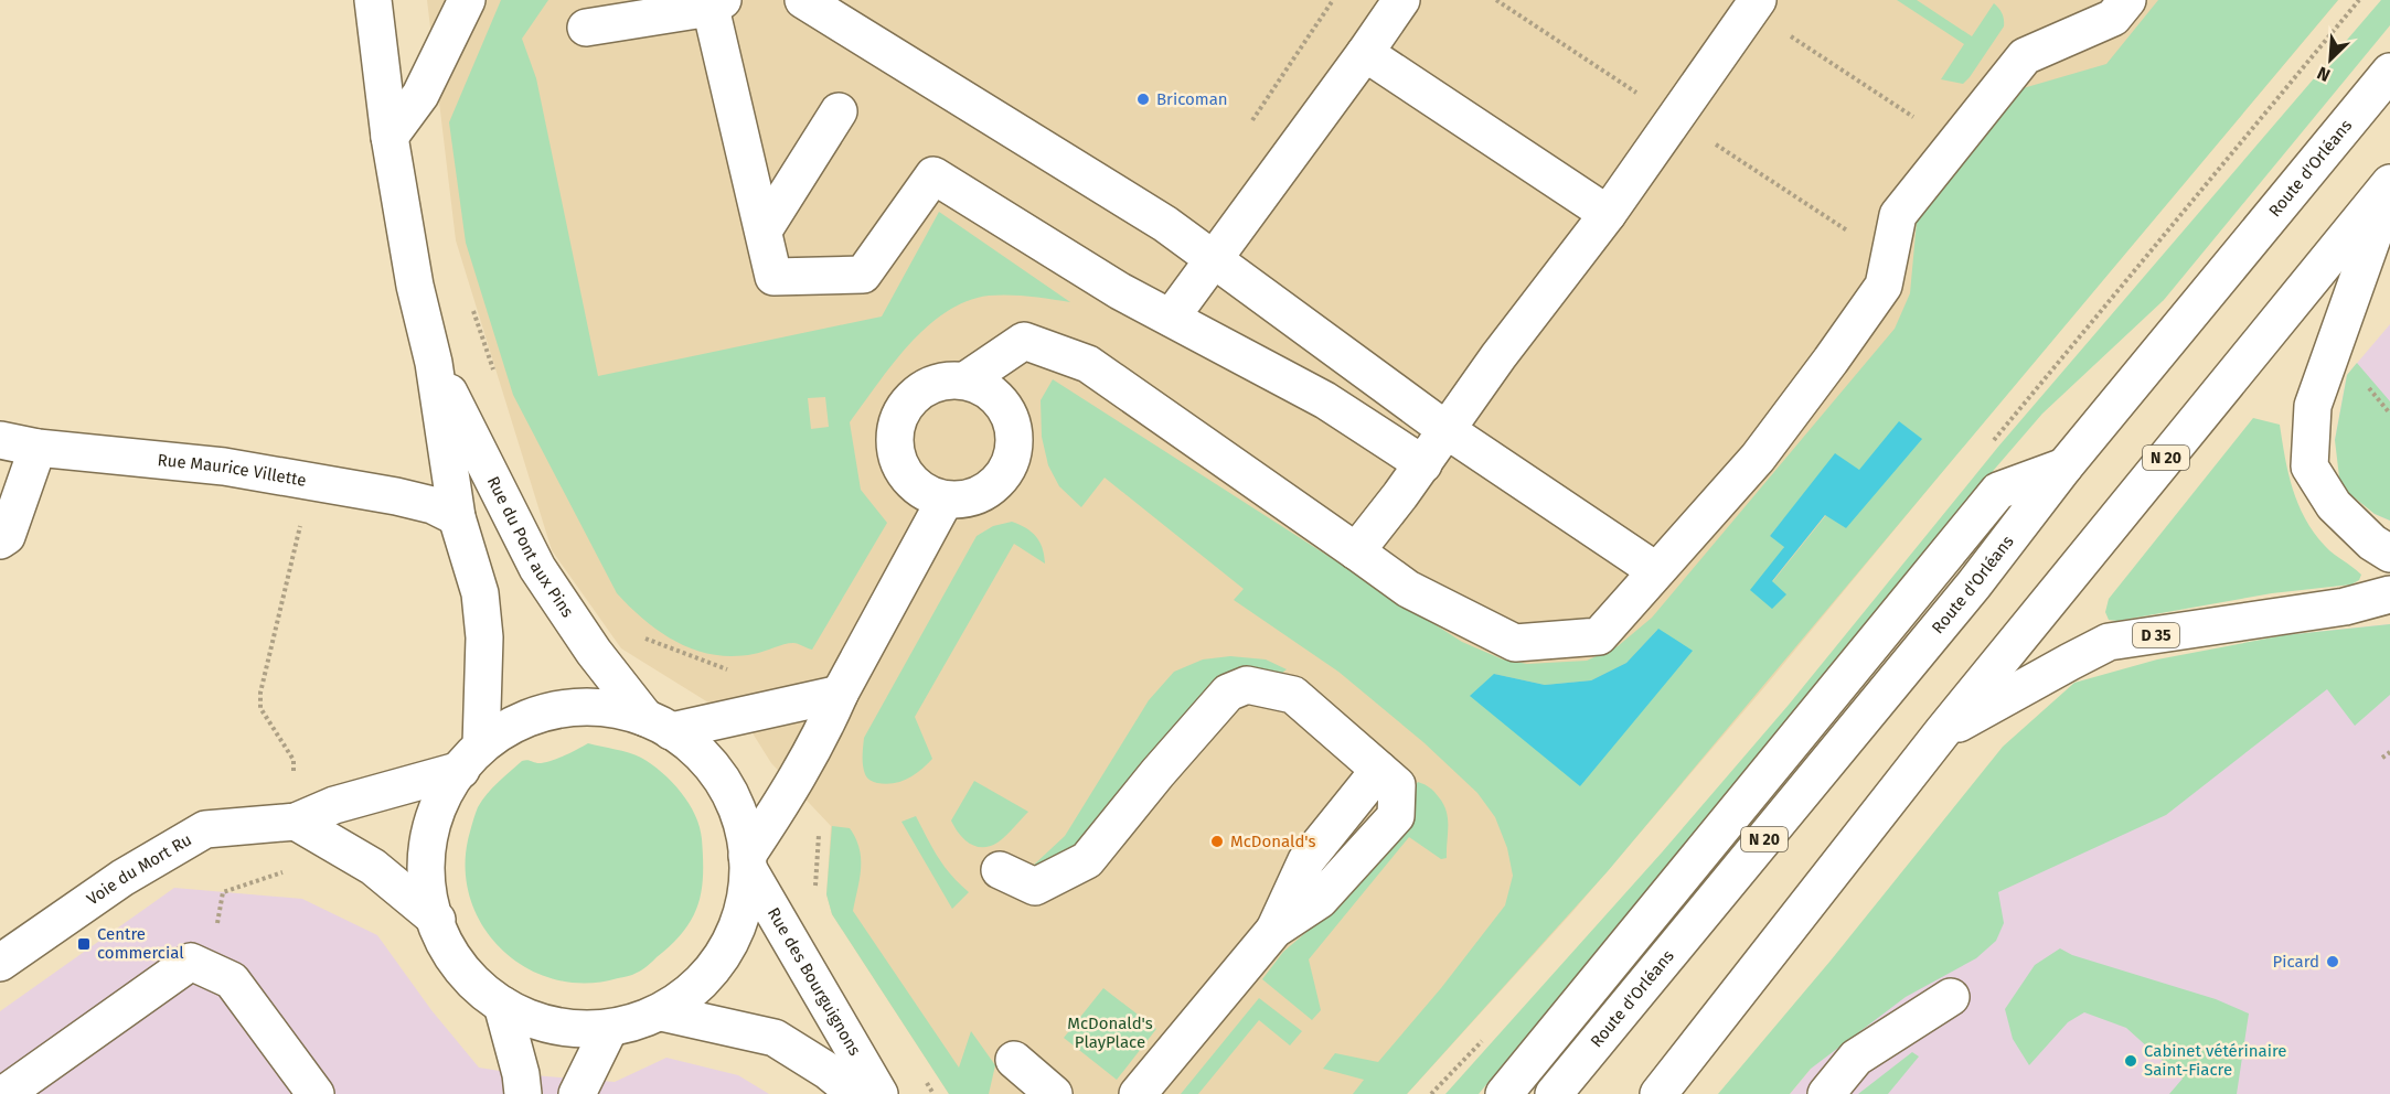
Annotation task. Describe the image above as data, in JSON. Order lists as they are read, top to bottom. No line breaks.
{"streets":{"street":["Route d'Orléans","N 20","Rue Maurice Villette","Rue du Pont aux Pins","D 35","Voie du Mort Ru","Rue des Bourguignons"]},"crossings":[["N 20","D 35"],["Rue Maurice Villette","Rue du Pont aux Pins"],["Rue du Pont aux Pins","Voie du Mort Ru"]],"parks":["McDonald's PlayPlace"],"places":{"other":["Bricoman","McDonald's","Picard","Cabinet vétérinaire Saint-Fiacre"],"transit":["Centre commercial"]},"north":"bottom left"}
